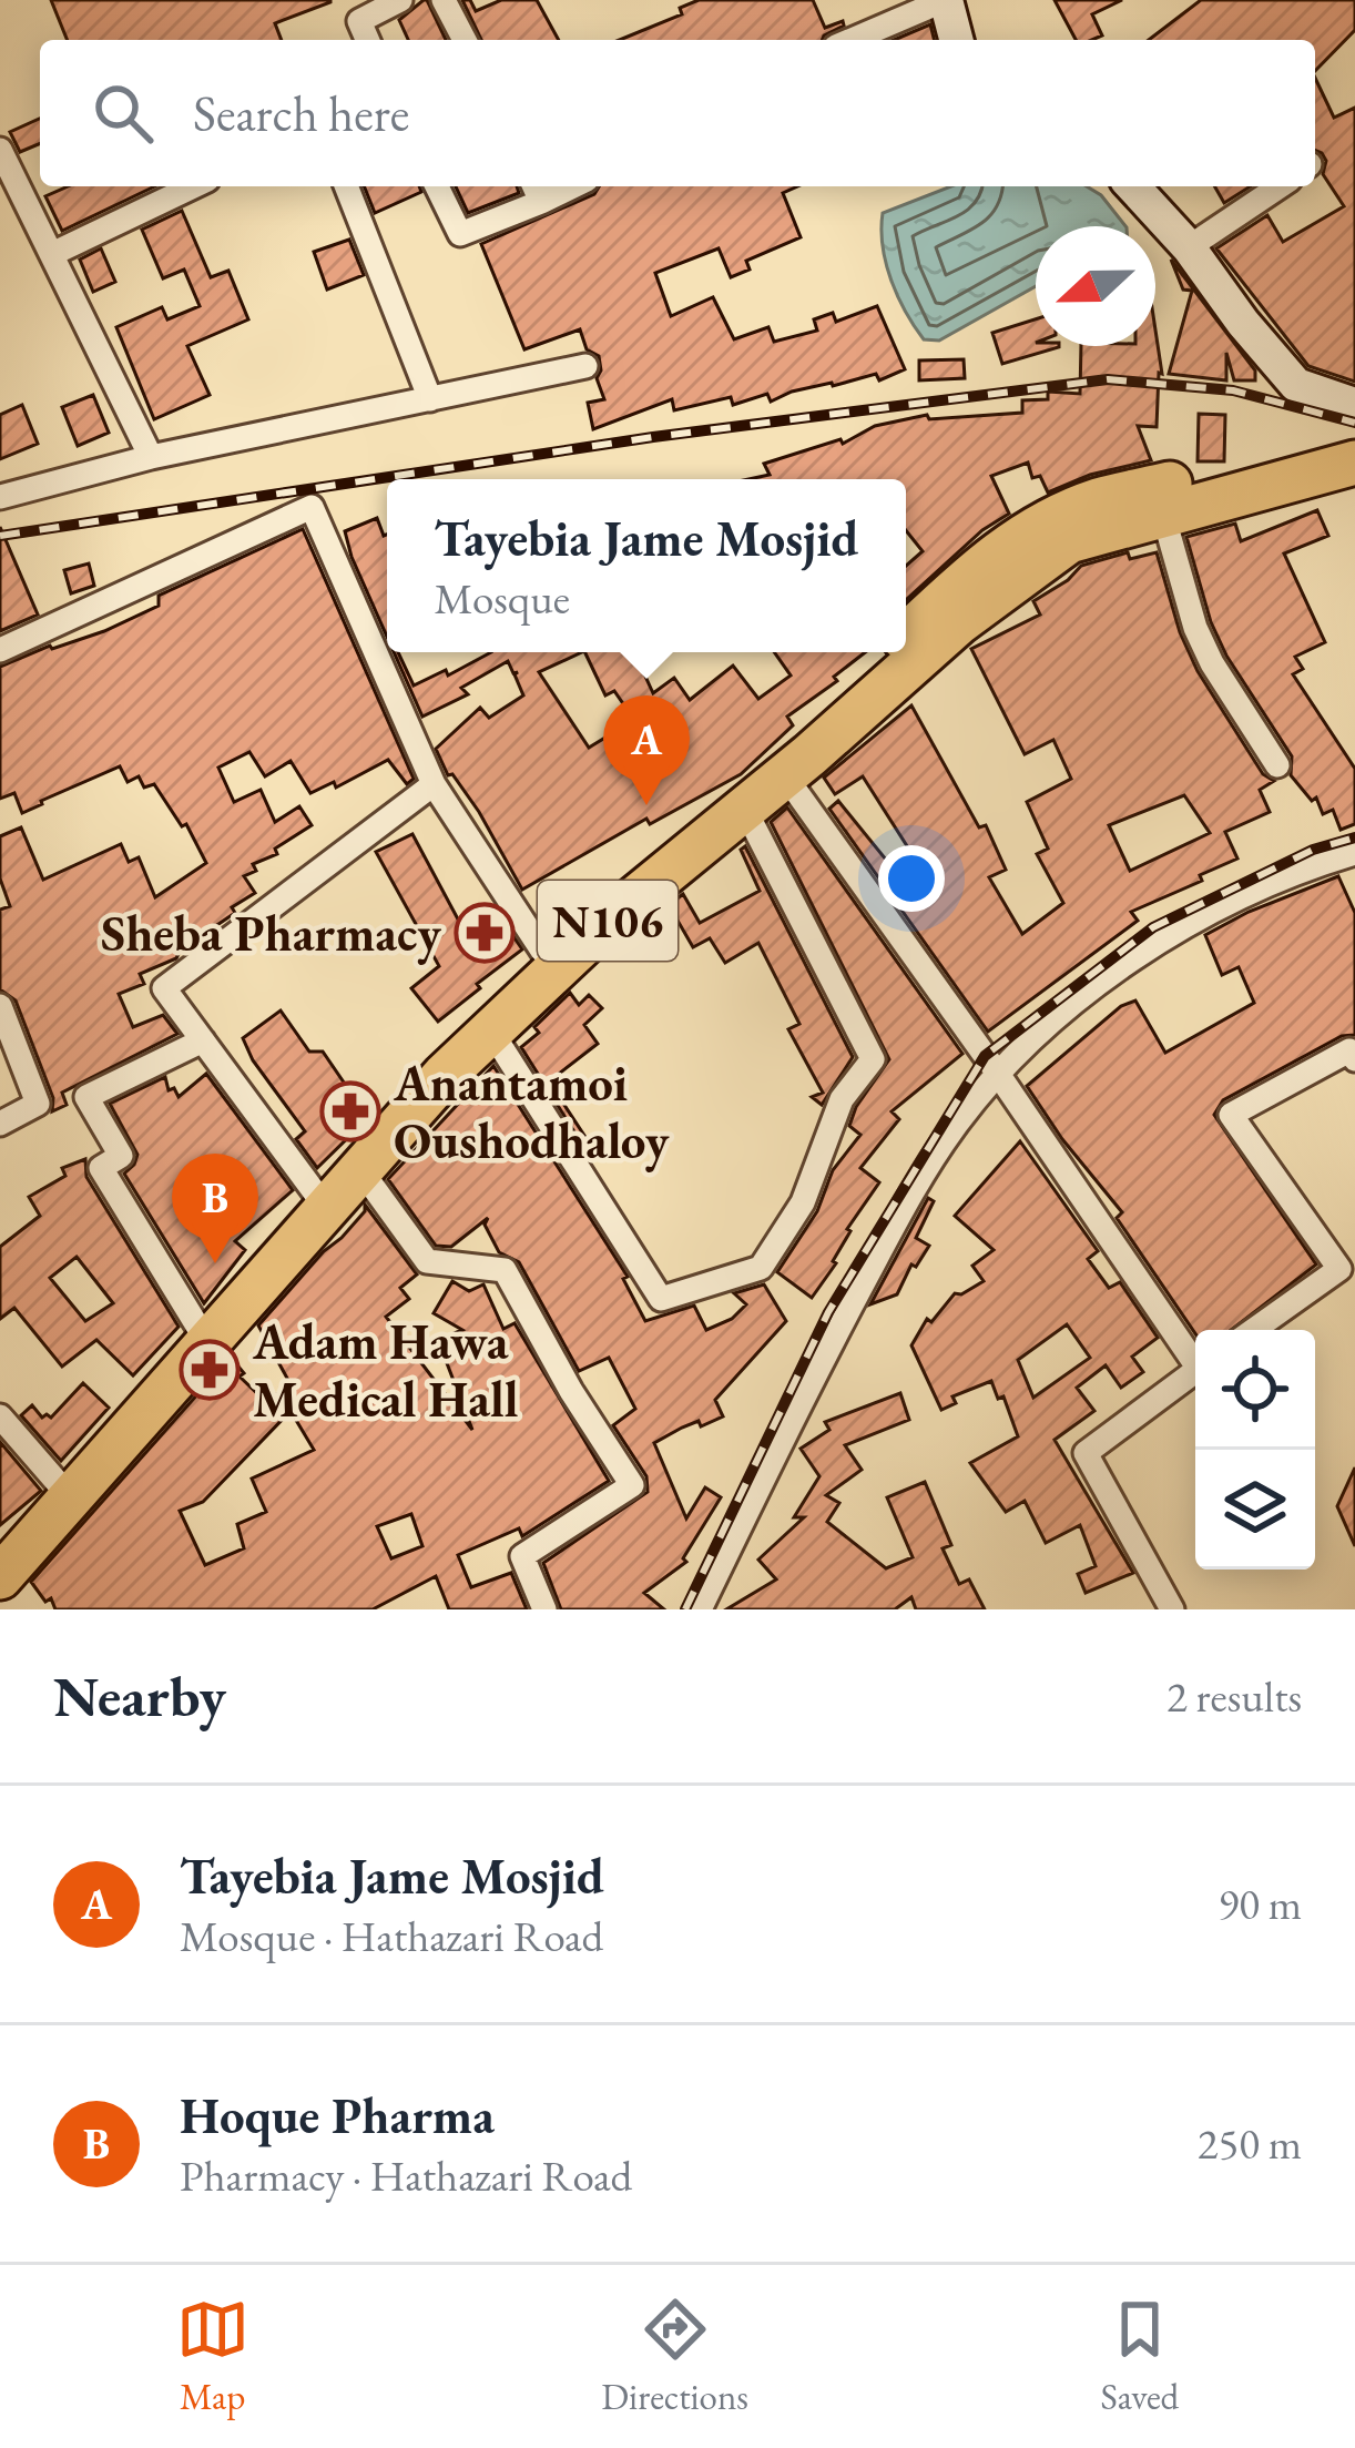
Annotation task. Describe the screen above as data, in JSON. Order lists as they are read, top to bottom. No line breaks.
{"streets":{"highway":["N106"]},"places":{"pharmacy":["Sheba Pharmacy","Anantamoi Oushodhaloy","Adam Hawa Medical Hall"]},"north":"left","page":{"search":"Search here","popup":["Tayebia Jame Mosjid","Mosque"],"pins":["A","B"],"heading":["Nearby","2 results"],"list":[{"mark":"A","name":"Tayebia Jame Mosjid","note":"Mosque · Hathazari Road","value":"90 m"},{"mark":"B","name":"Hoque Pharma","note":"Pharmacy · Hathazari Road","value":"250 m"}],"nav":["Map","Directions","Saved"]}}
